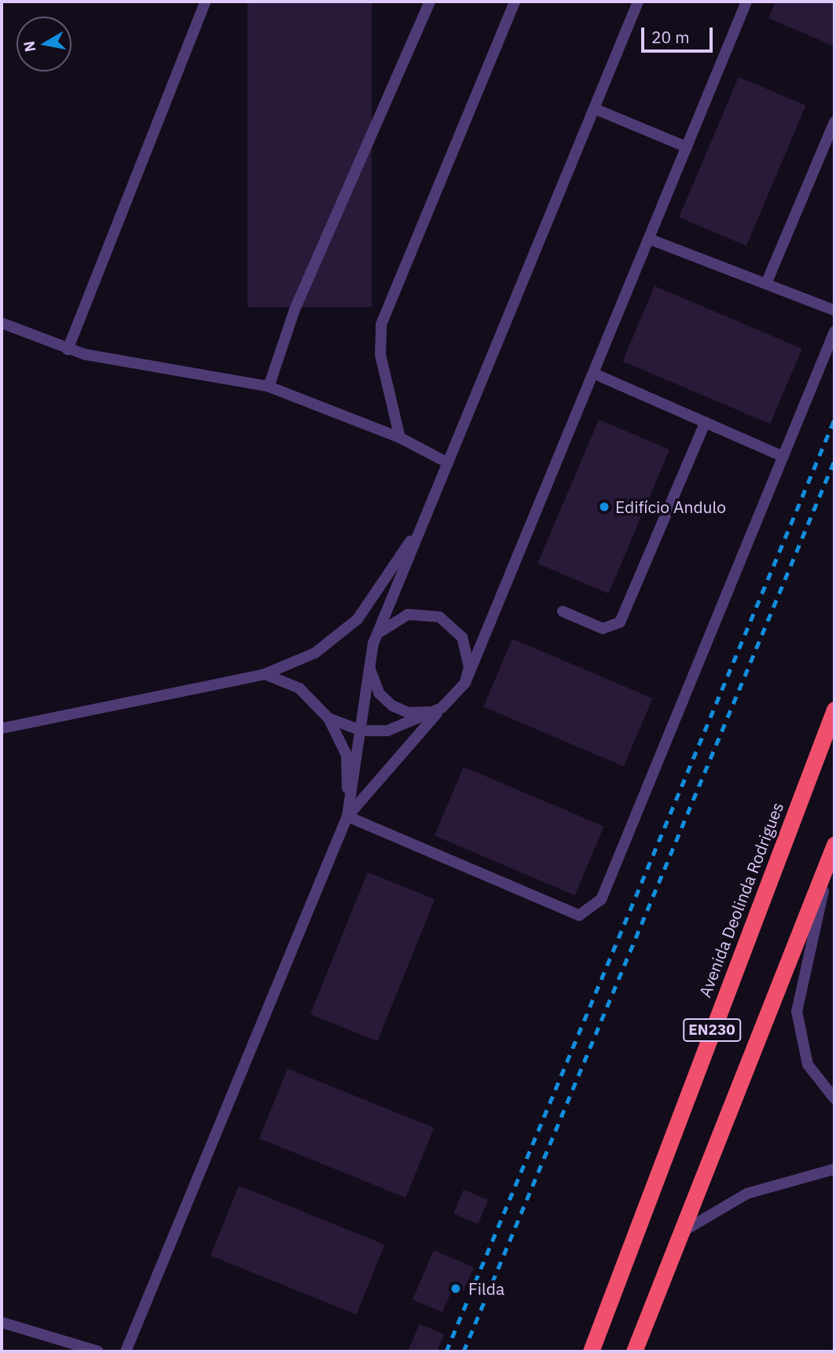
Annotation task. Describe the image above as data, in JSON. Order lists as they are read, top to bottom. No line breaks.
{"streets":{"highway":["Avenida Deolinda Rodrigues","EN230"]},"places":["Edifício Andulo","Filda"],"scale_bar":"20 m","north":"left"}
